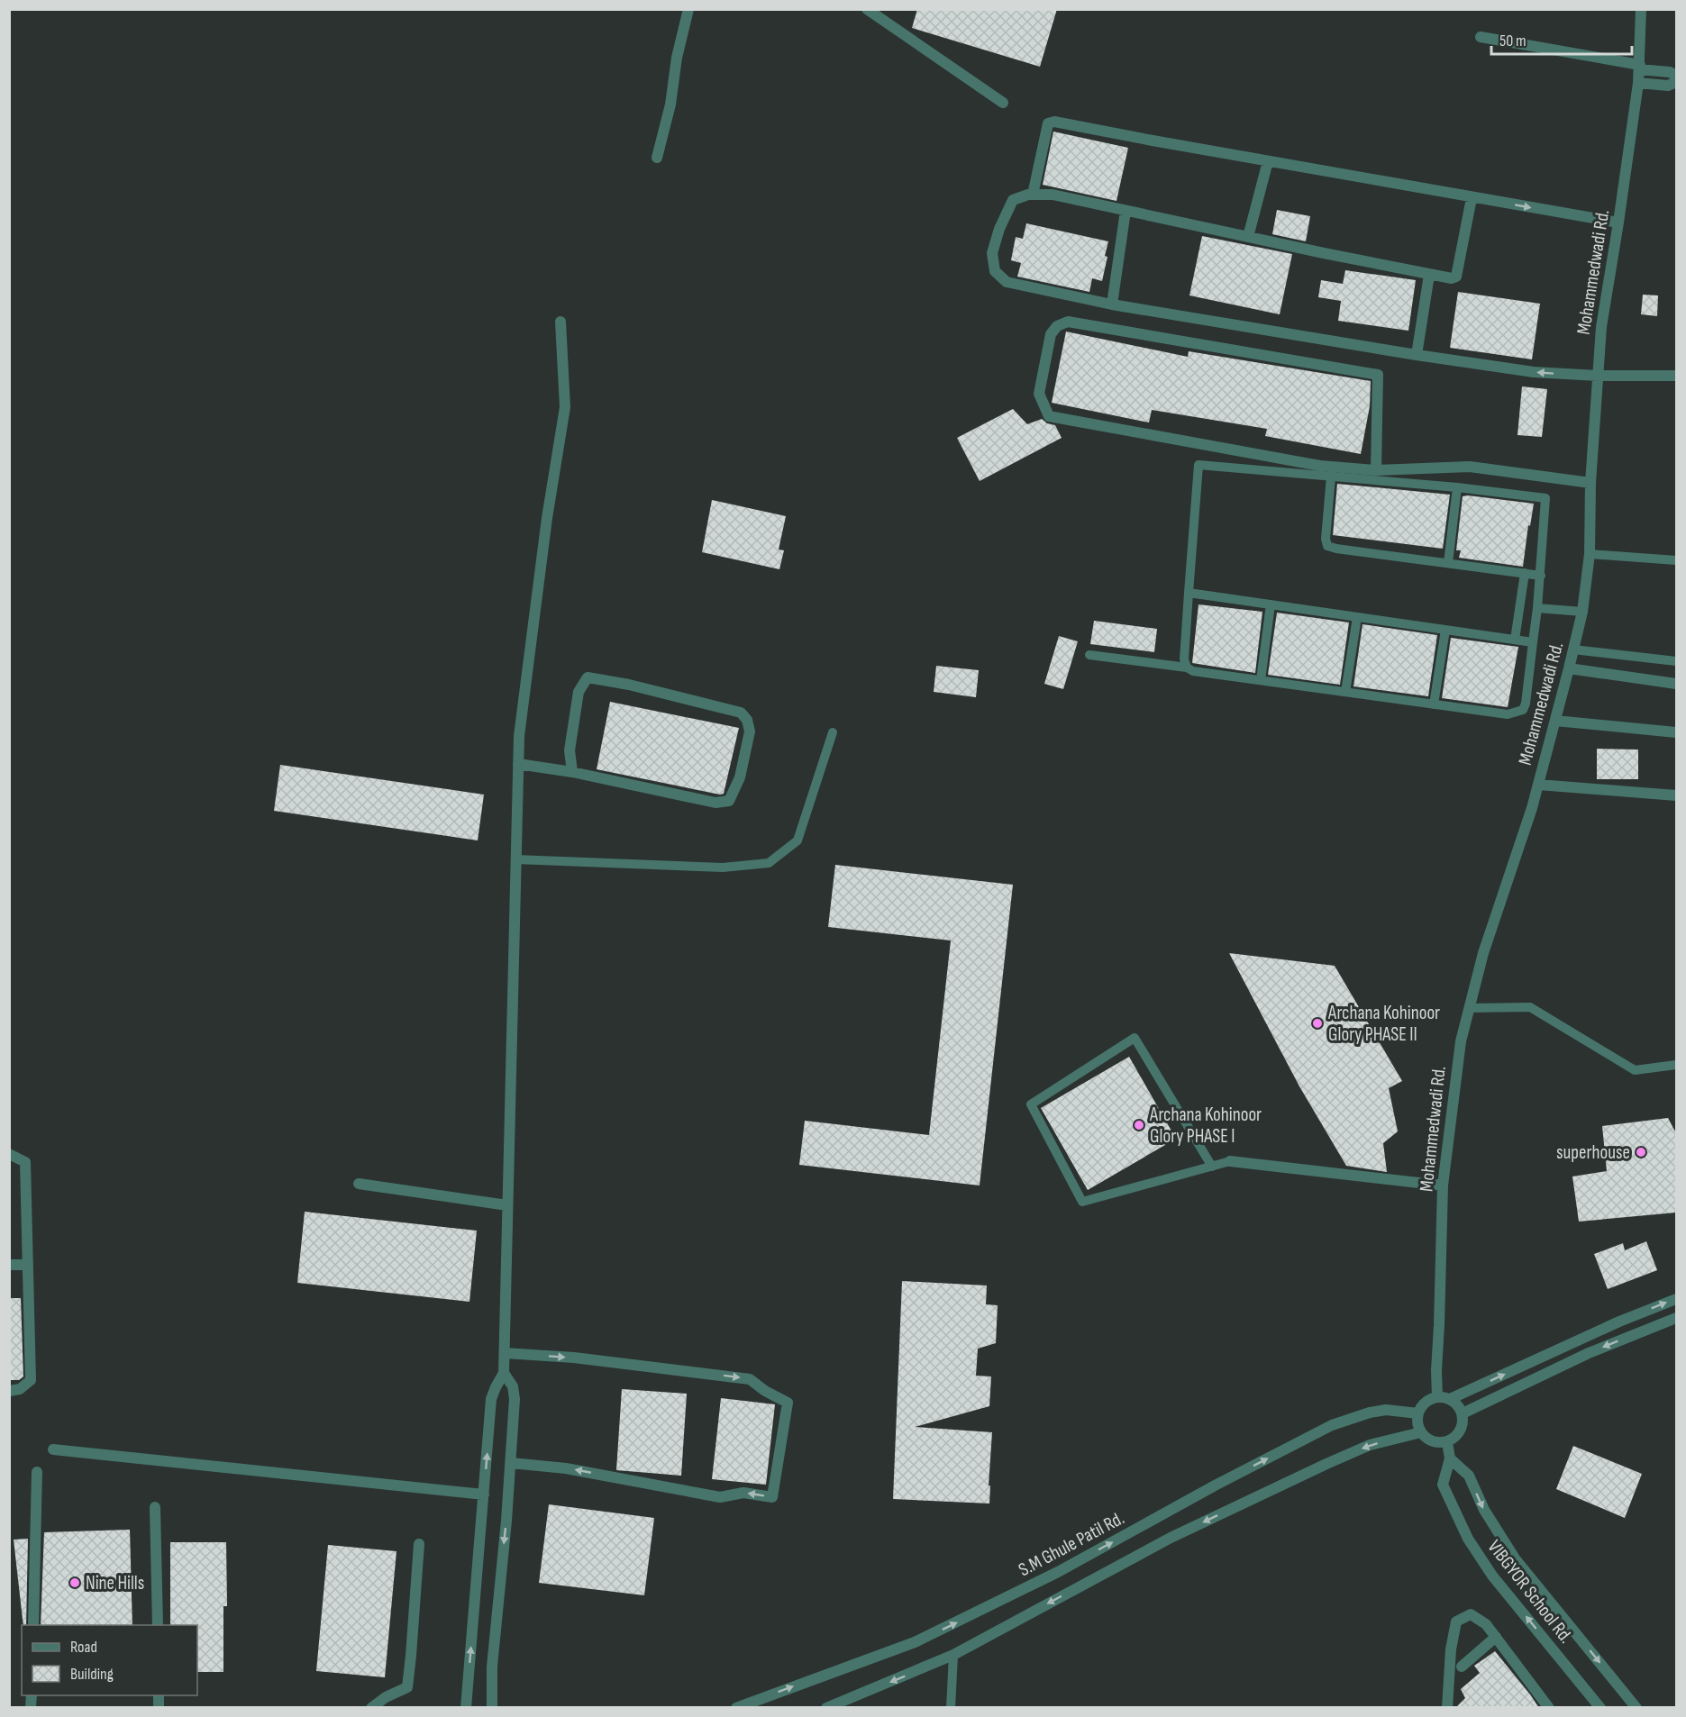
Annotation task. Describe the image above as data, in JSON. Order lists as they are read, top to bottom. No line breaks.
{"streets":{"street":["Mohammedwadi Rd.","S.M Ghule Patil Rd.","VIBGYOR School Rd."]},"crossings":[["Mohammedwadi Rd.","S.M Ghule Patil Rd."]],"places":["Archana Kohinoor Glory PHASE II","Archana Kohinoor Glory PHASE I","superhouse","Nine Hills"],"legend":["Road","Building"],"scale_bar":"50 m"}
